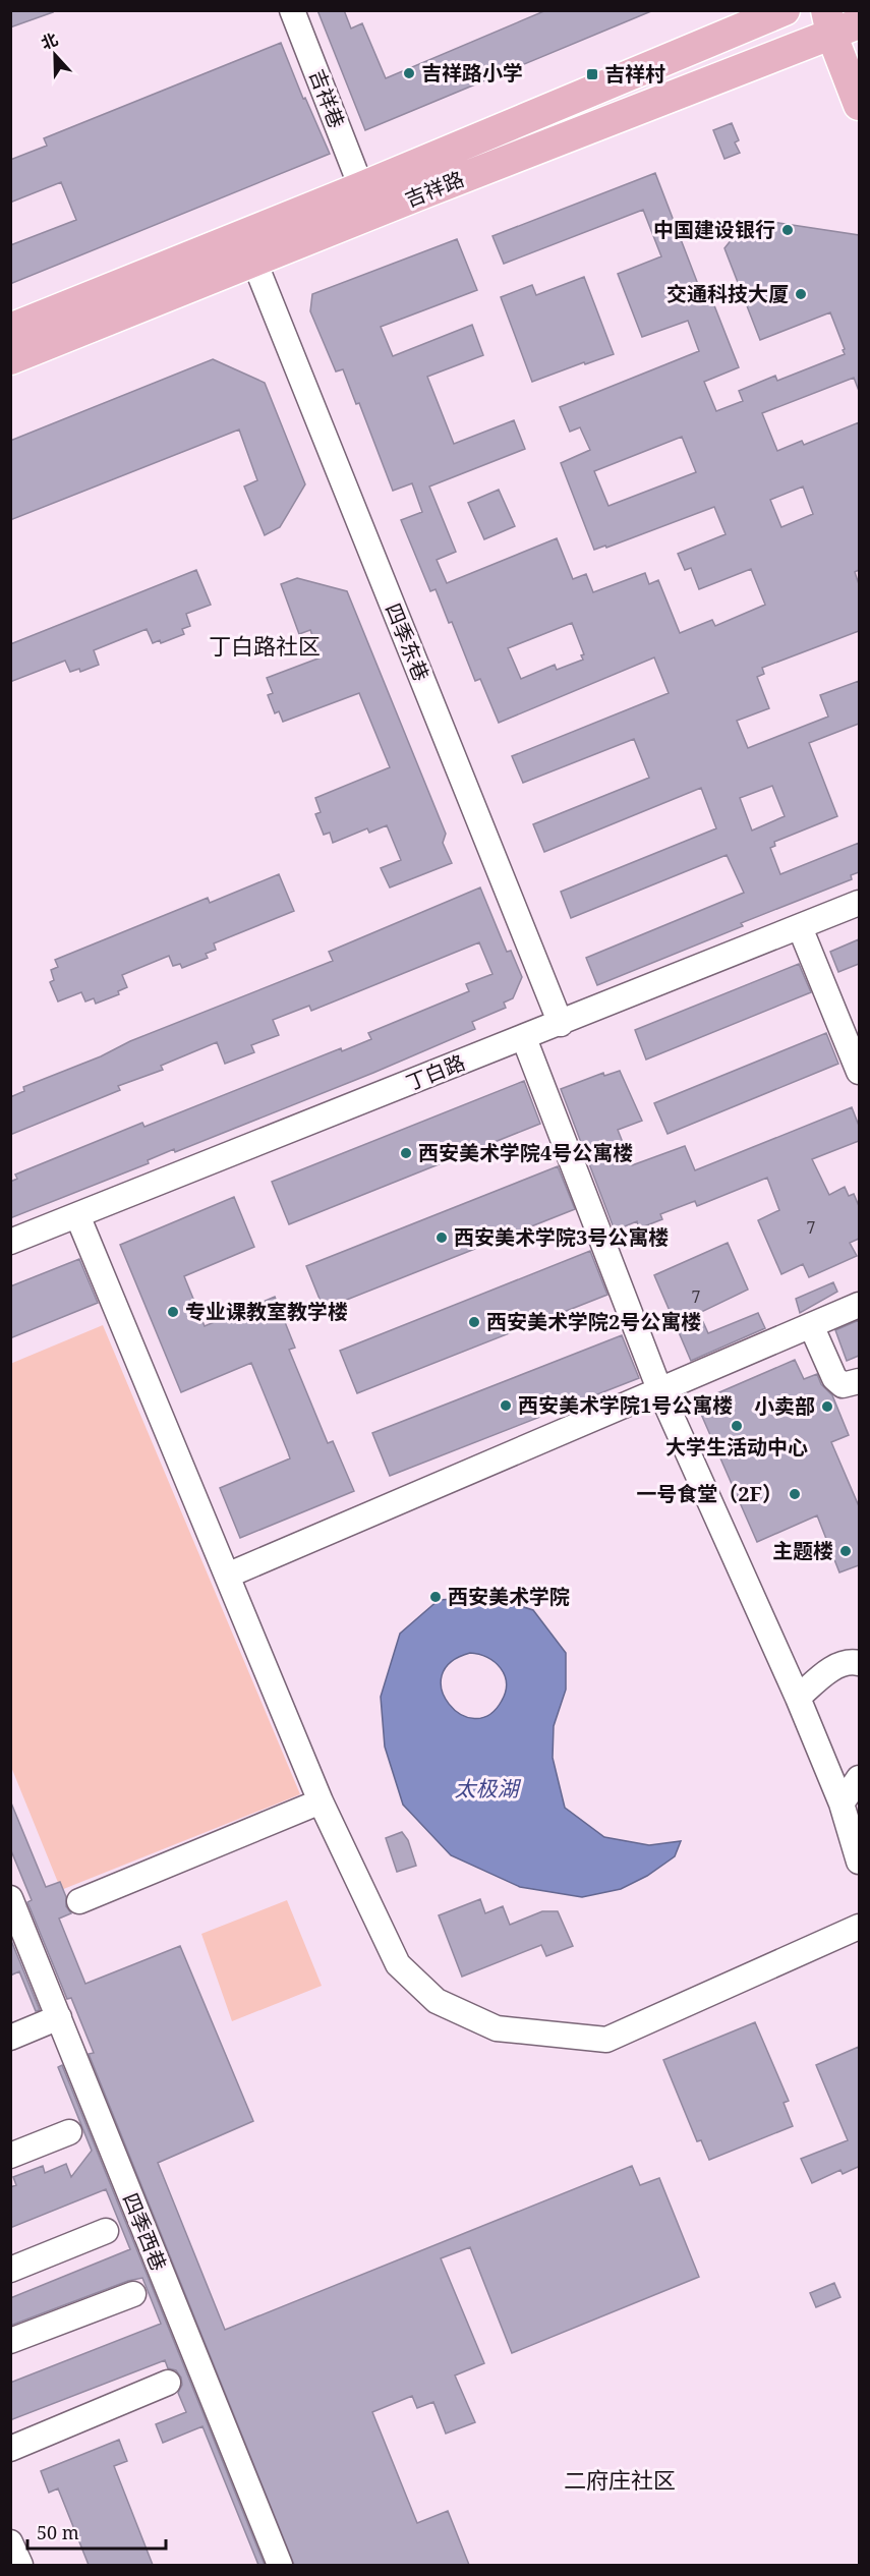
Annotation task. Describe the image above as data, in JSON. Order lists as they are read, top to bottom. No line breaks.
{"streets":{"main road":["吉祥路"],"street":["吉祥巷","四季东巷","丁白路","四季西巷"]},"crossings":[["吉祥巷","吉祥路"],["吉祥路","四季东巷"],["四季东巷","丁白路"]],"districts":["丁白路社区","二府庄社区"],"water":["太极湖"],"places":{"other":["吉祥路小学","中国建设银行","交通科技大厦","西安美术学院4号公寓楼","西安美术学院3号公寓楼","专业课教室教学楼","西安美术学院2号公寓楼","西安美术学院1号公寓楼","小卖部","大学生活动中心","一号食堂（2F）","主题楼","西安美术学院"],"transit":["吉祥村"]},"house_numbers":["7","7"],"scale_bar":"50 m","north":"top"}
